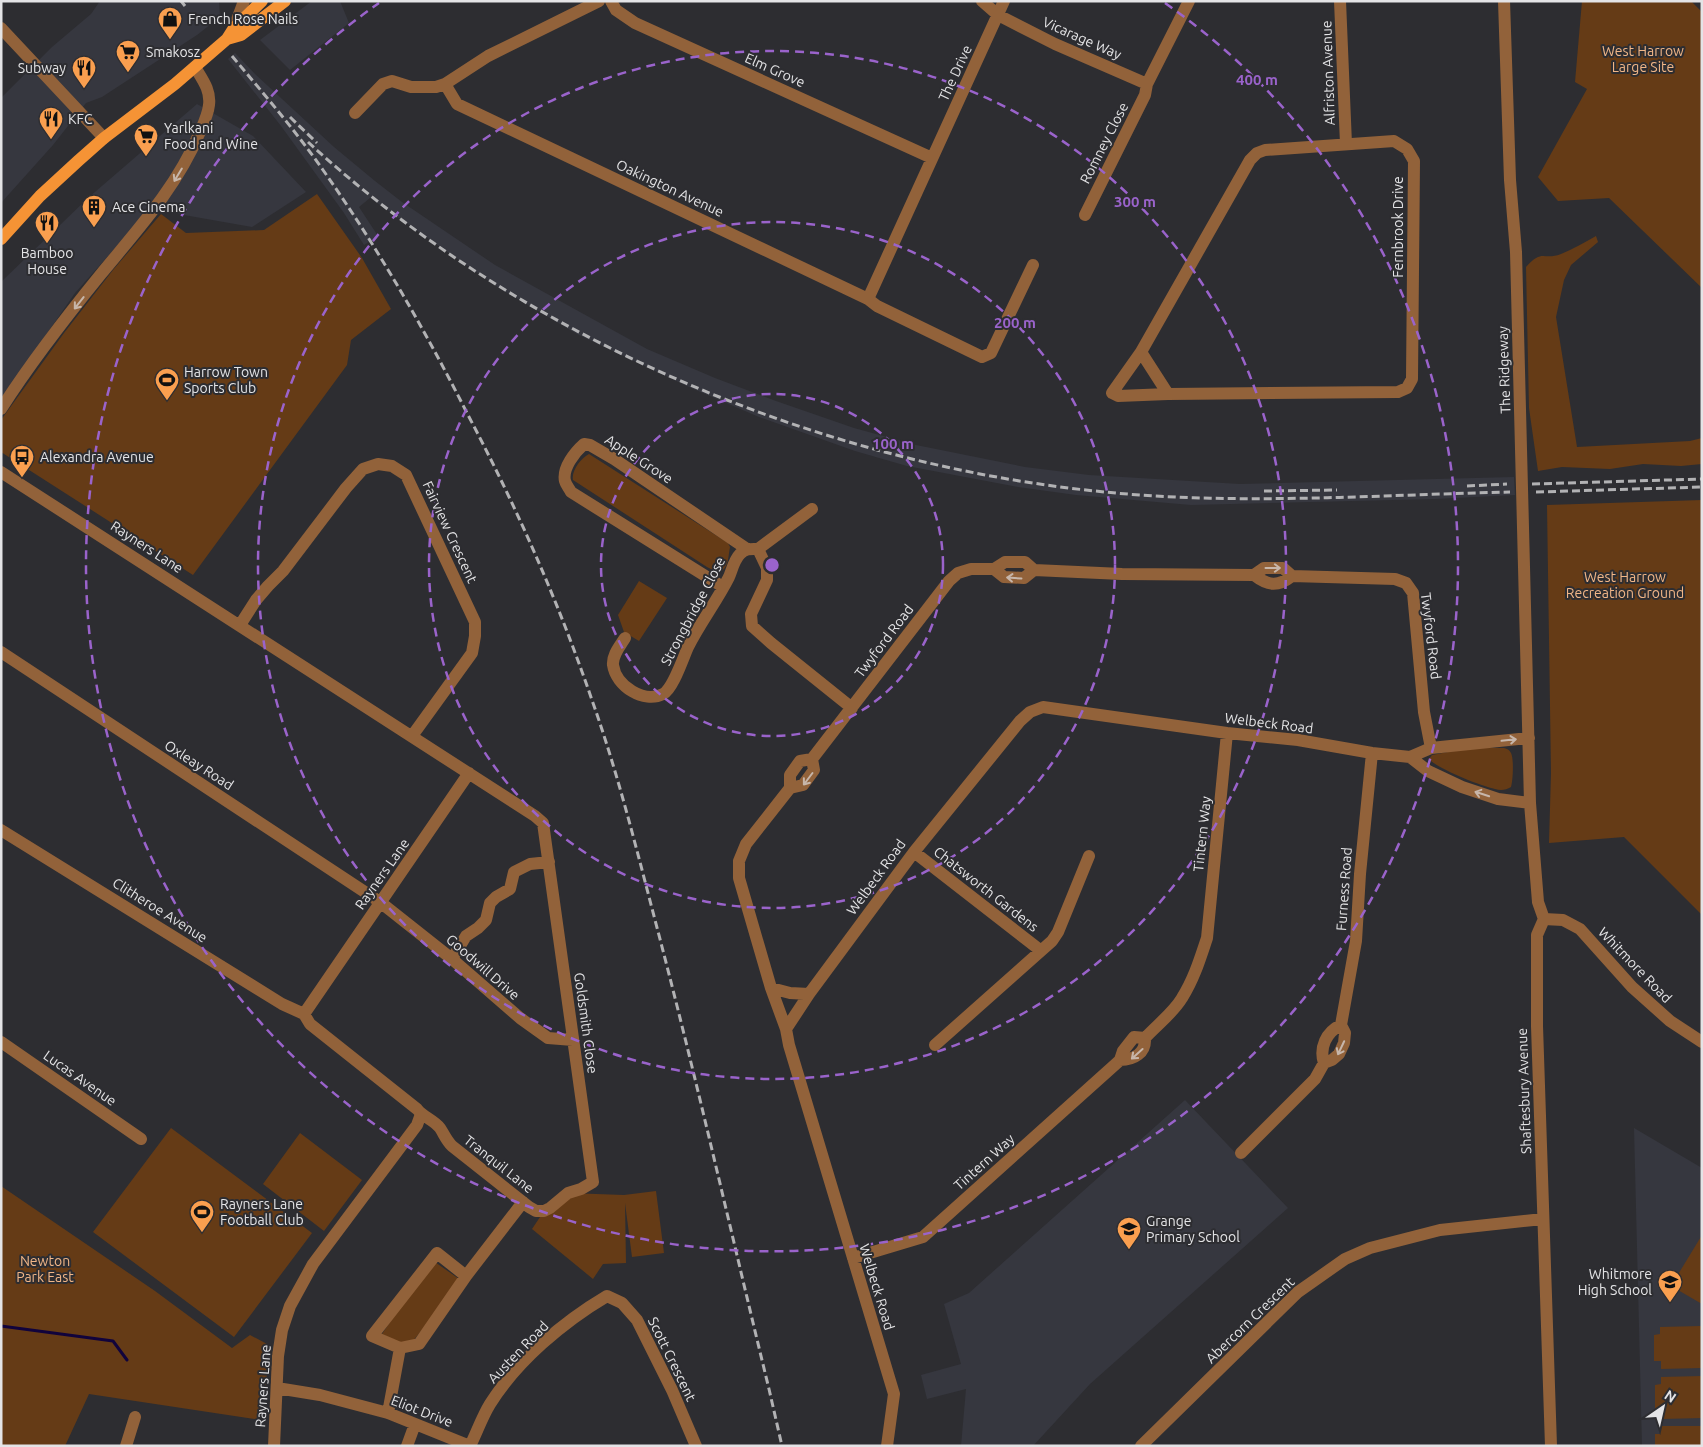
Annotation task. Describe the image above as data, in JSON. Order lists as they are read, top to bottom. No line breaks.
{"streets":{"street":["Vicarage Way","Elm Grove","The Drive","Alfriston Avenue","Romney Close","Oakington Avenue","Fernbrook Drive","The Ridgeway","Apple Grove","Fairview Crescent","Rayners Lane","Strongbridge Close","Twyford Road","Welbeck Road","Oxleay Road","Tintern Way","Chatsworth Gardens","Furness Road","Clitheroe Avenue","Whitmore Road","Goodwill Drive","Goldsmith Close","Lucas Avenue","Shaftesbury Avenue","Tranquil Lane","Abercorn Crescent","Austen Road","Scott Crescent","Eliot Drive"]},"crossings":[["Vicarage Way","The Drive"],["Vicarage Way","Romney Close"],["Elm Grove","The Drive"],["The Drive","Oakington Avenue"],["Alfriston Avenue","Fernbrook Drive"],["Apple Grove","Strongbridge Close"],["Fairview Crescent","Rayners Lane"],["Rayners Lane","Oxleay Road"],["Rayners Lane","Clitheroe Avenue"],["Rayners Lane","Goodwill Drive"],["Rayners Lane","Goldsmith Close"],["Rayners Lane","Tranquil Lane"],["Rayners Lane","Eliot Drive"],["Twyford Road","Welbeck Road"],["Welbeck Road","Tintern Way"],["Welbeck Road","Chatsworth Gardens"],["Welbeck Road","Furness Road"],["Oxleay Road","Goodwill Drive"],["Whitmore Road","Shaftesbury Avenue"],["Goodwill Drive","Goldsmith Close"],["Goldsmith Close","Tranquil Lane"],["Shaftesbury Avenue","Abercorn Crescent"],["Austen Road","Scott Crescent"],["Austen Road","Eliot Drive"]],"parks":["West Harrow Large Site","West Harrow Recreation Ground","Newton Park East"],"places":{"shop":["French Rose Nails"],"supermarket":["Smakosz","Yarlkani Food and Wine"],"restaurant":["Subway","KFC","Bamboo House"],"building":["Ace Cinema"],"sports":["Harrow Town Sports Club","Rayners Lane Football Club"],"bus stop":["Alexandra Avenue"],"school or university":["Grange Primary School","Whitmore High School"]},"north":"top right","rings":["400 m","300 m","200 m","100 m"]}
